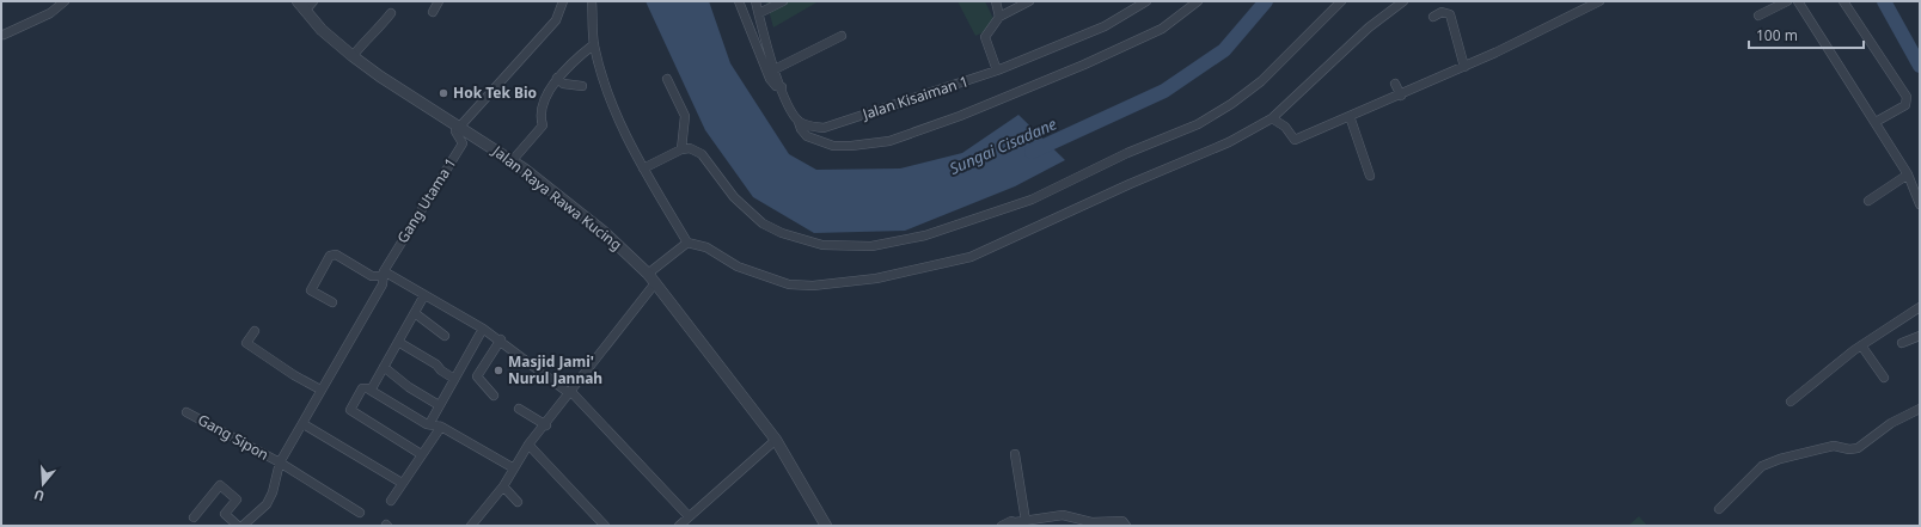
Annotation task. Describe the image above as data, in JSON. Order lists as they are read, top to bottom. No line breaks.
{"streets":{"street":["Jalan Kisaiman 1","Jalan Raya Rawa Kucing","Gang Utama 1","Gang Sipon"]},"crossings":[["Jalan Raya Rawa Kucing","Gang Utama 1"]],"water":["Sungai Cisadane"],"places":["Hok Tek Bio","Masjid Jami' Nurul Jannah"],"scale_bar":"100 m","north":"bottom"}
